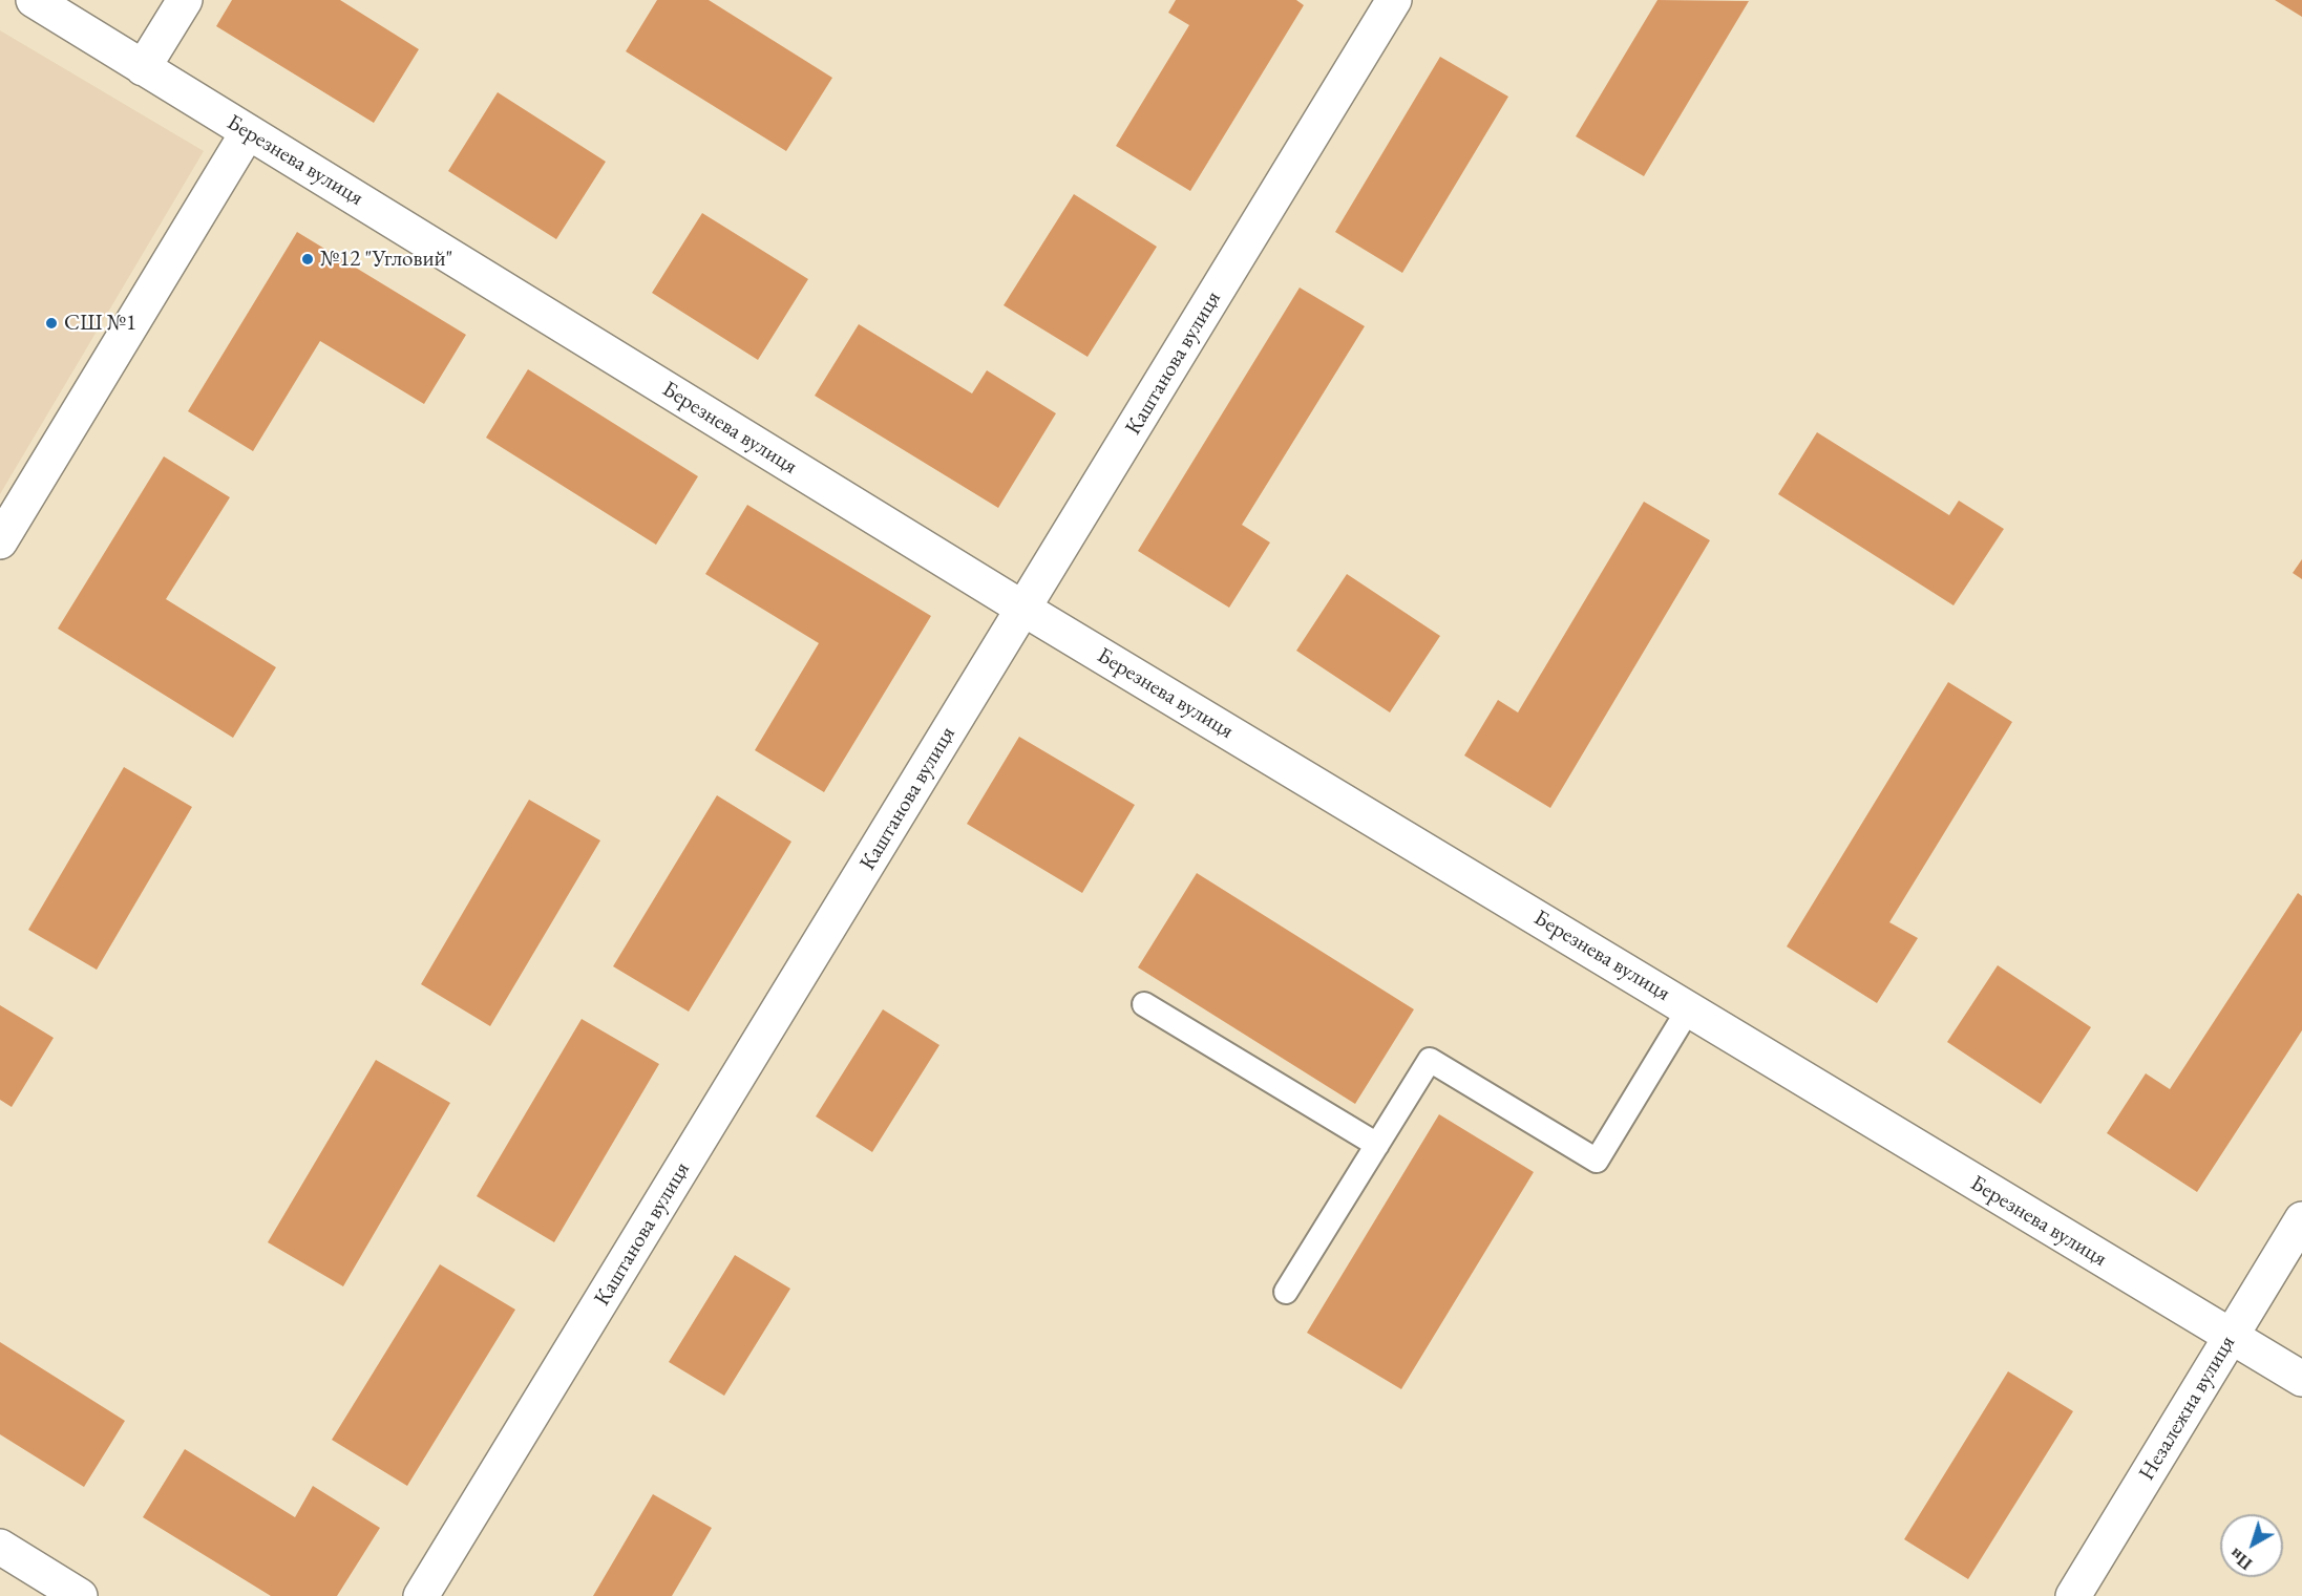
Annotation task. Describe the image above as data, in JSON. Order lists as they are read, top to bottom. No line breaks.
{"streets":{"street":["Березнева вулиця","Каштанова вулиця","Незалежна вулиця"]},"crossings":[["Березнева вулиця","Каштанова вулиця"],["Березнева вулиця","Незалежна вулиця"]],"places":["№12 \"Угловий\"","СШ №1"],"north":"bottom left"}
